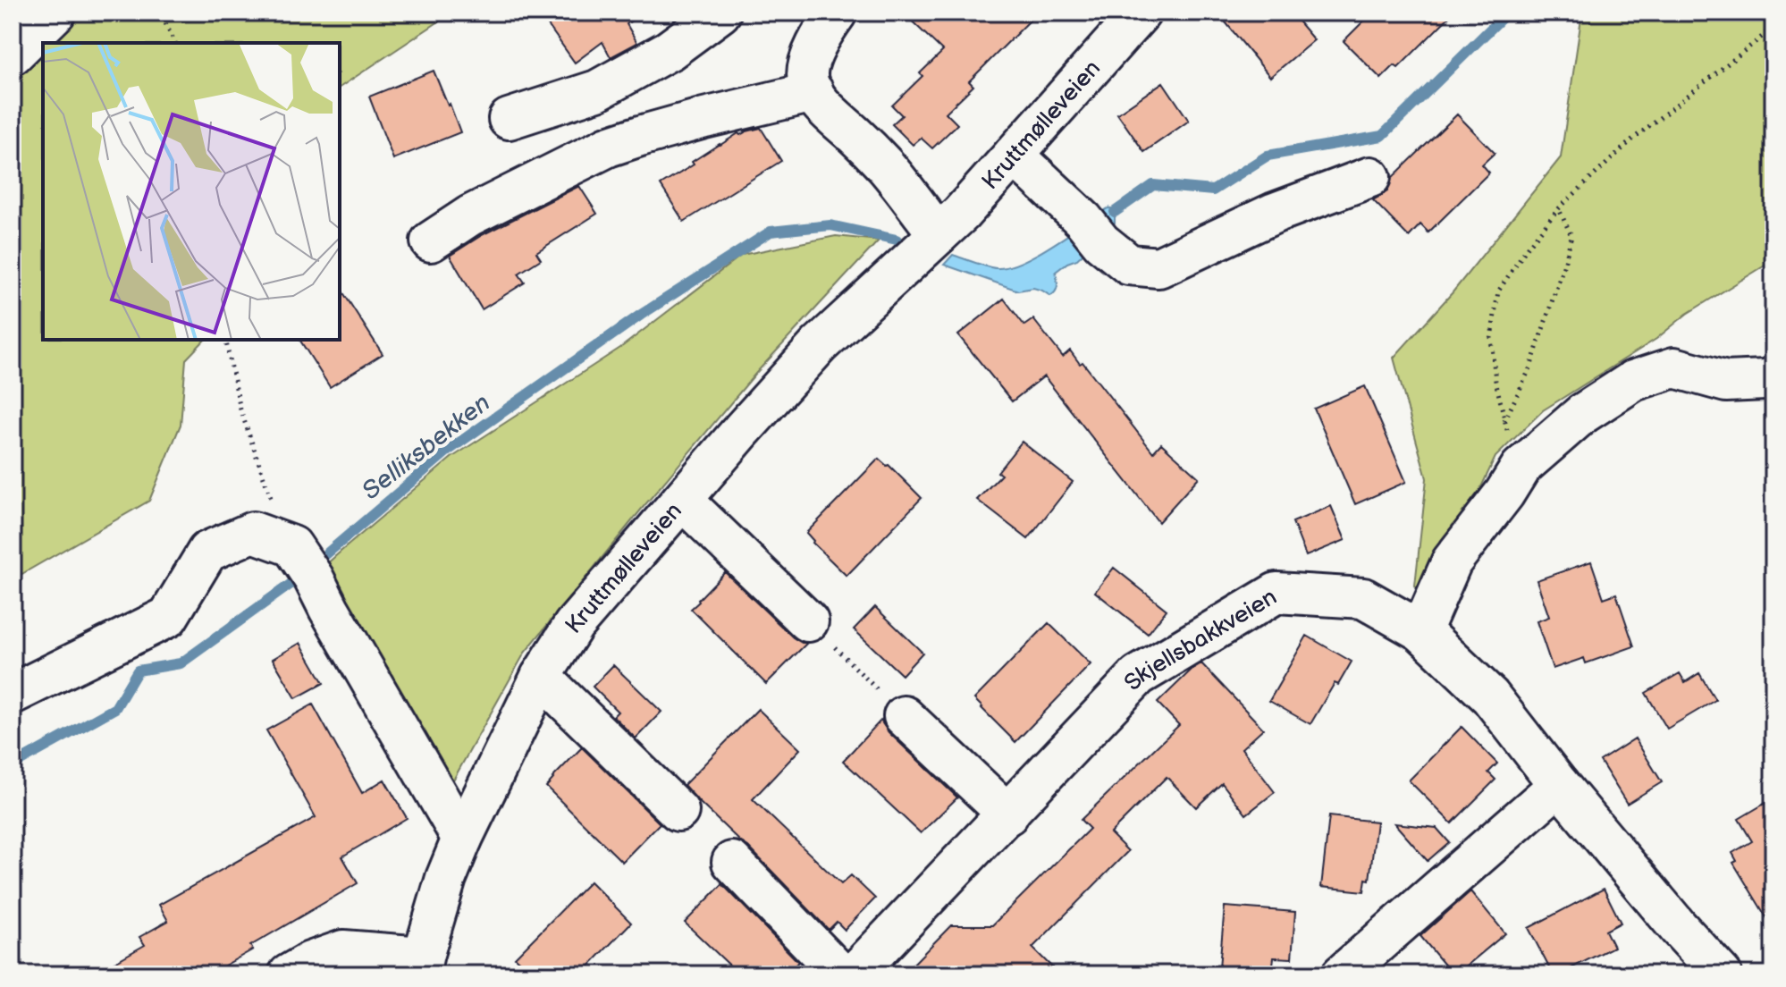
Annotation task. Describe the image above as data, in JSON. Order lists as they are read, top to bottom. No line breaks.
{"streets":{"street":["Kruttmølleveien","Skjellsbakkveien"]},"water":["Selliksbekken"]}
